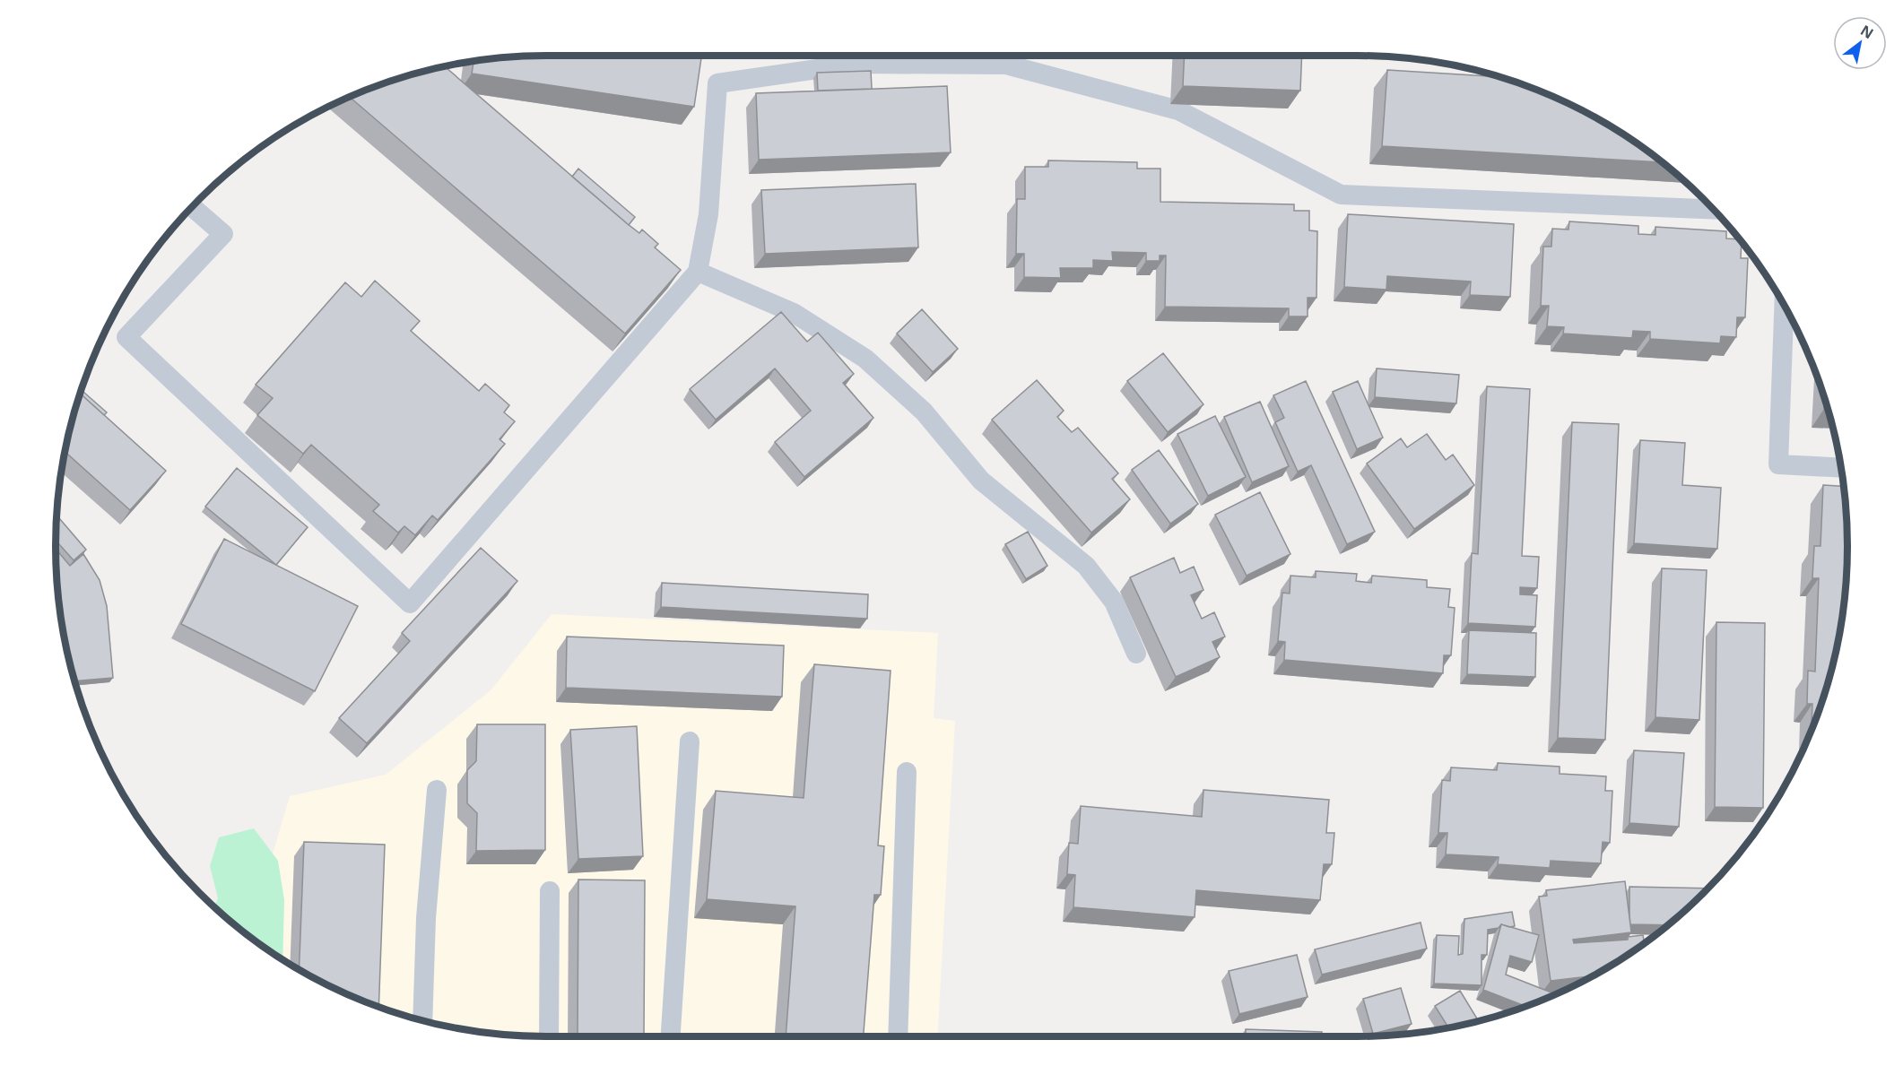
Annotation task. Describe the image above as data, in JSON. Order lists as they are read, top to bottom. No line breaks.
{"north":"top right"}
